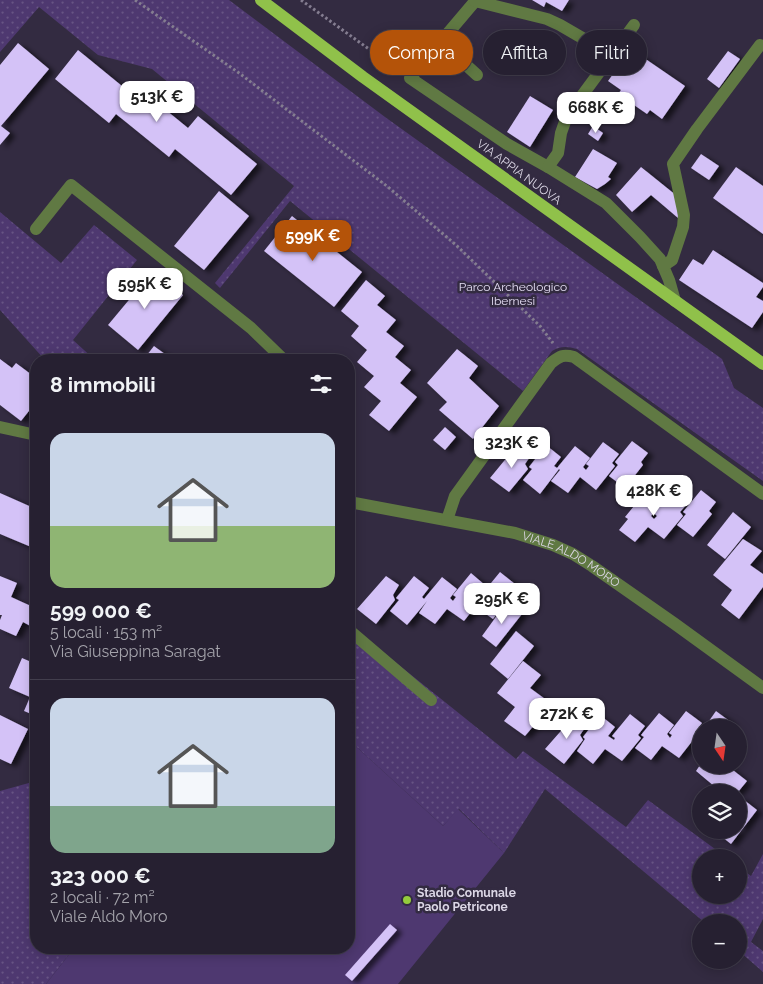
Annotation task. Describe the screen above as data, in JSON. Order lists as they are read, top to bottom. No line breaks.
{"streets":{"main road":["VIA APPIA NUOVA"],"street":["VIALE ALDO MORO"]},"parks":["Parco Archeologico Ibernesi"],"places":["Stadio Comunale Paolo Petricone"],"north":"bottom","page":{"chip":["Compra","Affitta","Filtri"],"price":["513K €","668K €","599K €","595K €","323K €","428K €","295K €","272K €"],"heading":"8 immobili","list":[{"name":"599 000 €","note":"5 locali · 153 m² · Via Giuseppina Saragat"},{"name":"323 000 €","note":"2 locali · 72 m² · Viale Aldo Moro"}],"map_buttons":["+","−"]}}
